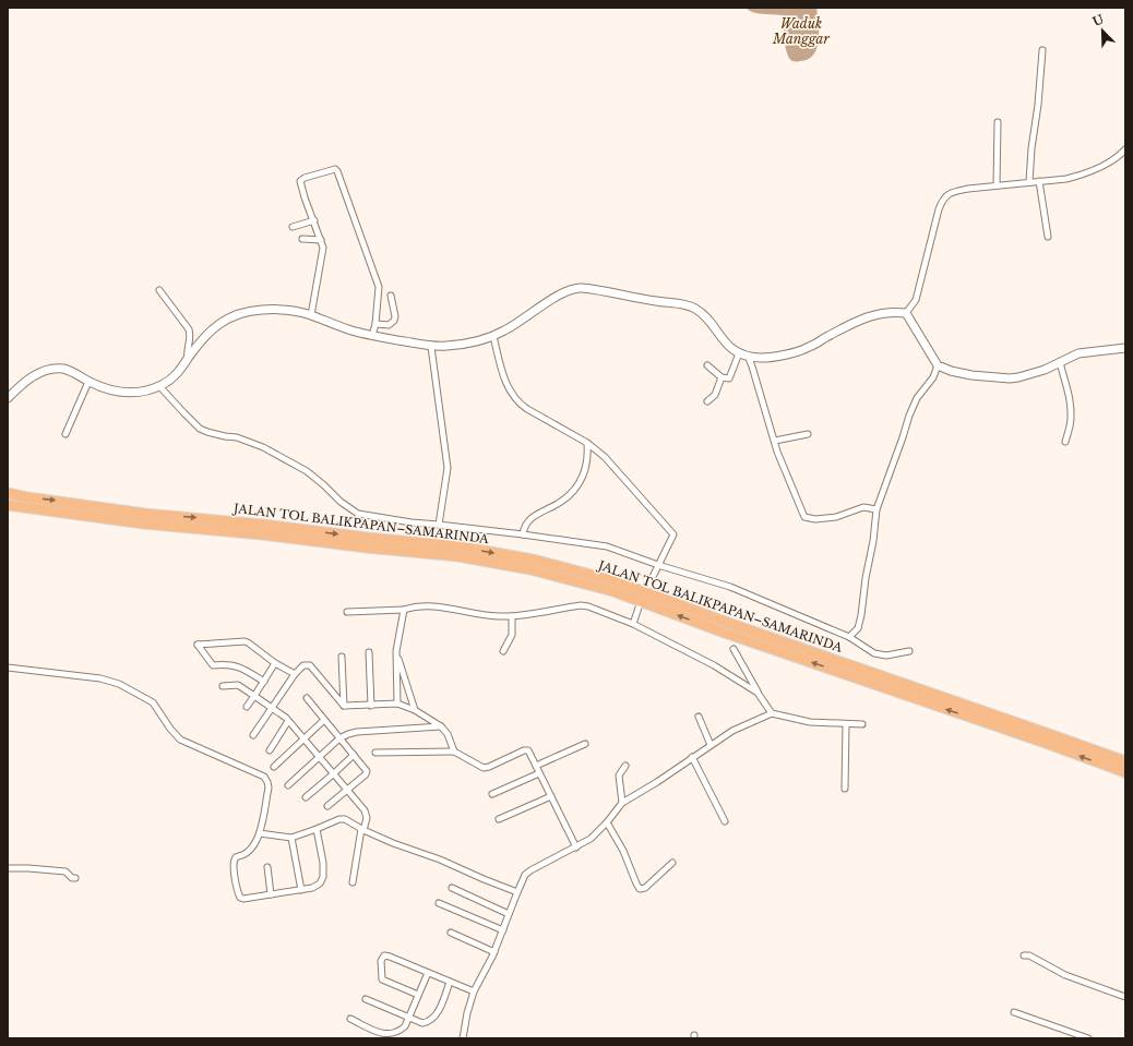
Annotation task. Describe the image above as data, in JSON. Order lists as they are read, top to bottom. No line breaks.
{"streets":{"highway":["JALAN TOL BALIKPAPAN–SAMARINDA"]},"water":["Waduk Manggar"],"north":"top left"}
